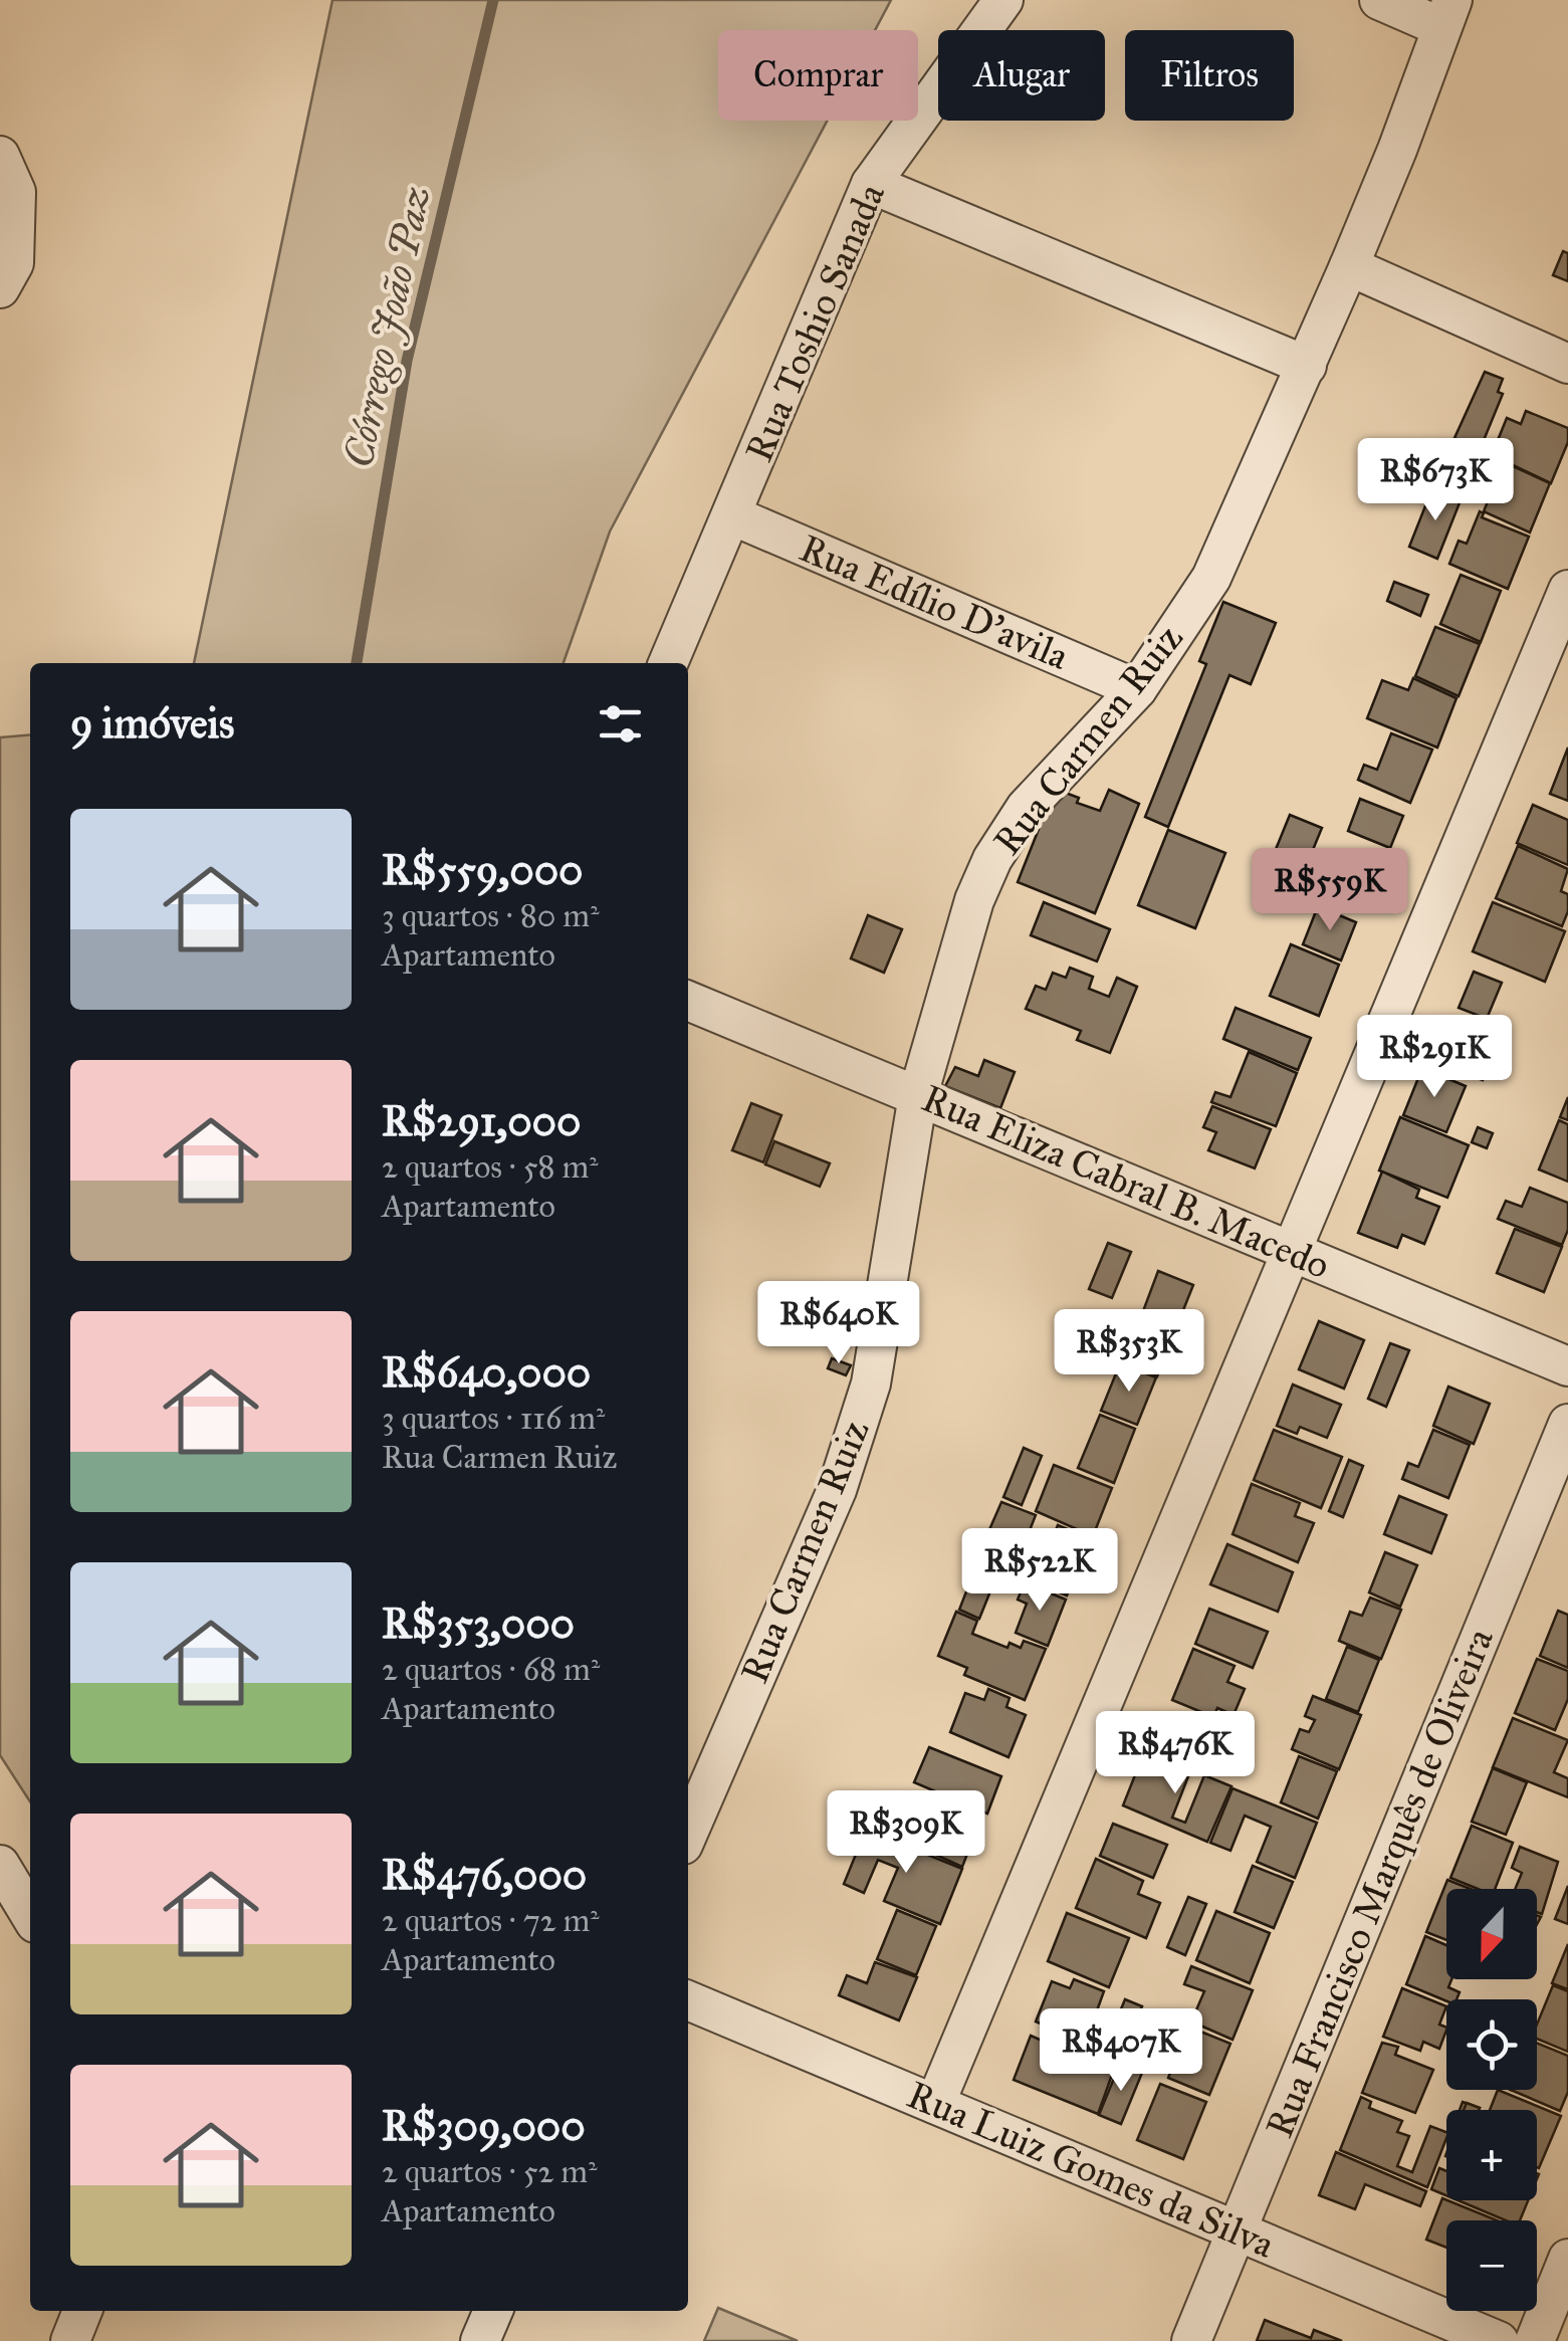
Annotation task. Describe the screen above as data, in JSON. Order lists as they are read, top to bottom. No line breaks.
{"streets":{"street":["Rua Toshio Sanada","Rua Edílio D'avila","Rua Carmen Ruiz","Rua Eliza Cabral B. Macedo","Rua Francisco Marquês de Oliveira","Rua Luiz Gomes da Silva"]},"crossings":[["Rua Toshio Sanada","Rua Edílio D'avila"],["Rua Edílio D'avila","Rua Carmen Ruiz"],["Rua Carmen Ruiz","Rua Eliza Cabral B. Macedo"],["Rua Francisco Marquês de Oliveira","Rua Luiz Gomes da Silva"]],"water":["Córrego João Paz"],"north":"bottom","page":{"chip":["Comprar","Alugar","Filtros"],"price":["R$673K","R$559K","R$291K","R$640K","R$353K","R$522K","R$476K","R$309K","R$407K"],"heading":"9 imóveis","list":[{"name":"R$559,000","note":"3 quartos · 80 m² · Apartamento"},{"name":"R$291,000","note":"2 quartos · 58 m² · Apartamento"},{"name":"R$640,000","note":"3 quartos · 116 m² · Rua Carmen Ruiz"},{"name":"R$353,000","note":"2 quartos · 68 m² · Apartamento"},{"name":"R$476,000","note":"2 quartos · 72 m² · Apartamento"},{"name":"R$309,000","note":"2 quartos · 52 m² · Apartamento"}],"map_buttons":["+","−"]}}
